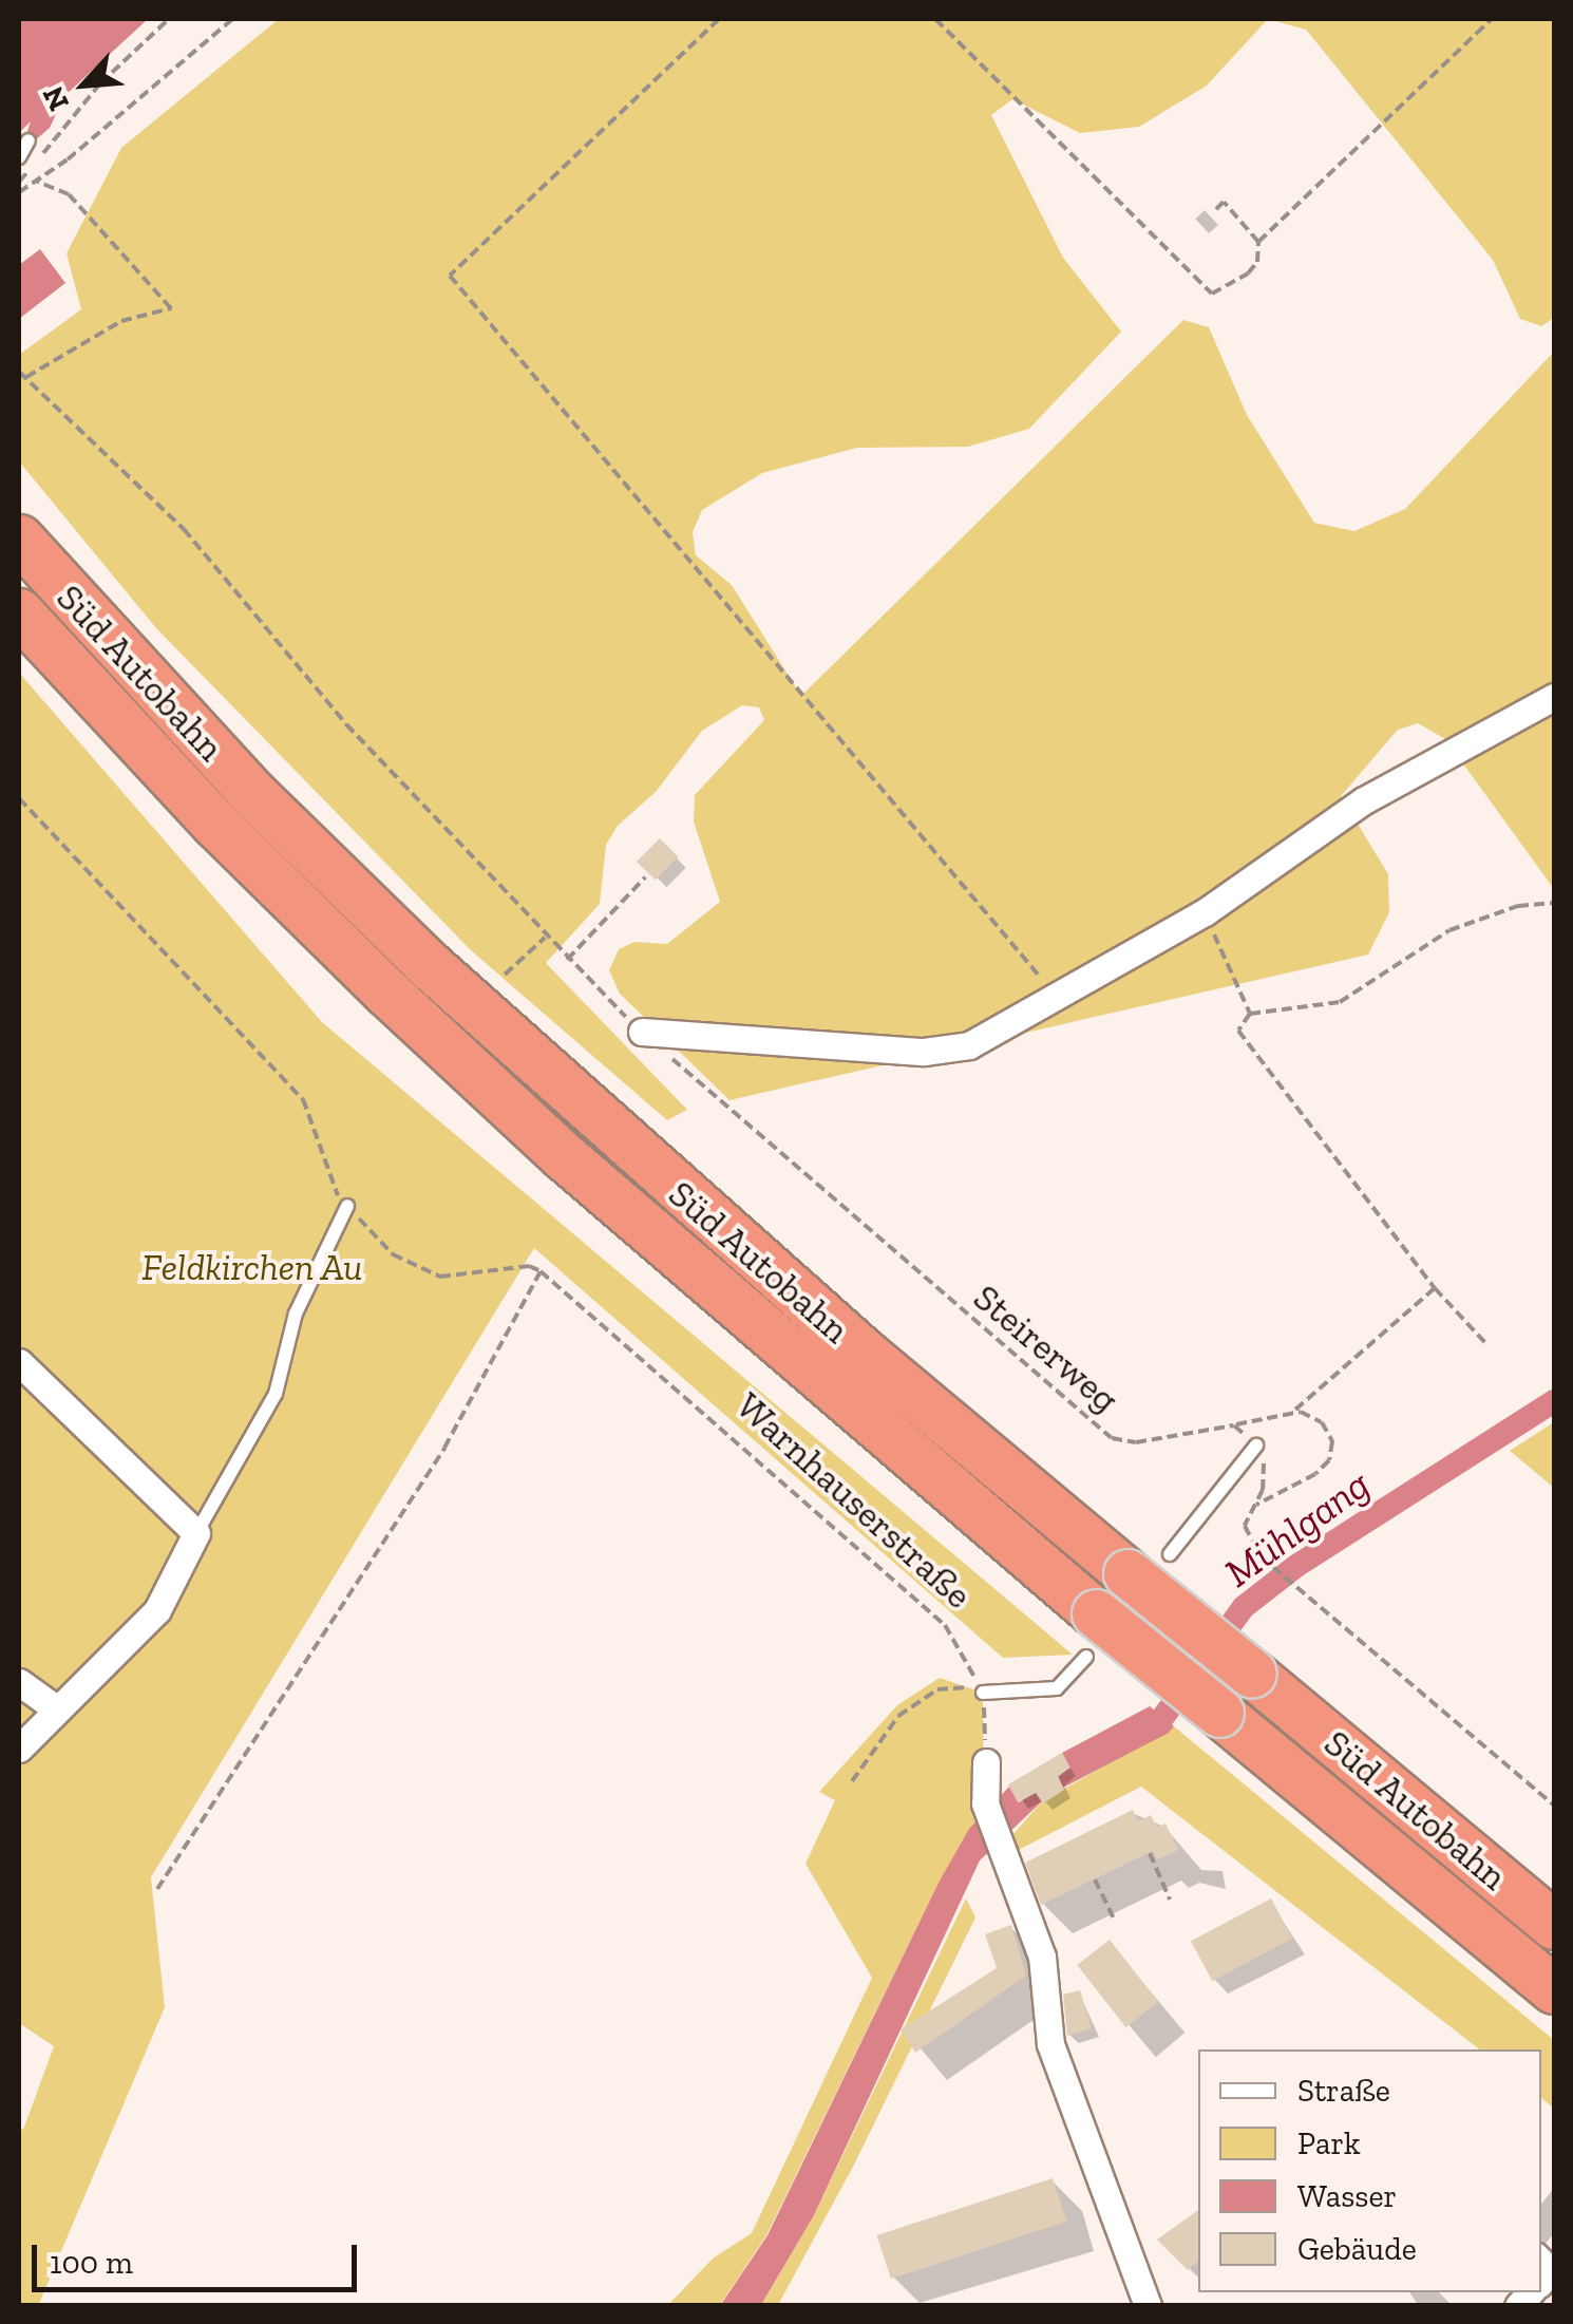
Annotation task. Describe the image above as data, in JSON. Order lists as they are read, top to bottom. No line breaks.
{"streets":{"highway":["Süd Autobahn"],"path":["Steirerweg","Warnhauserstraße"]},"water":["Mühlgang"],"parks":["Feldkirchen Au"],"legend":["Straße","Park","Wasser","Gebäude"],"scale_bar":"100 m","north":"bottom left"}
